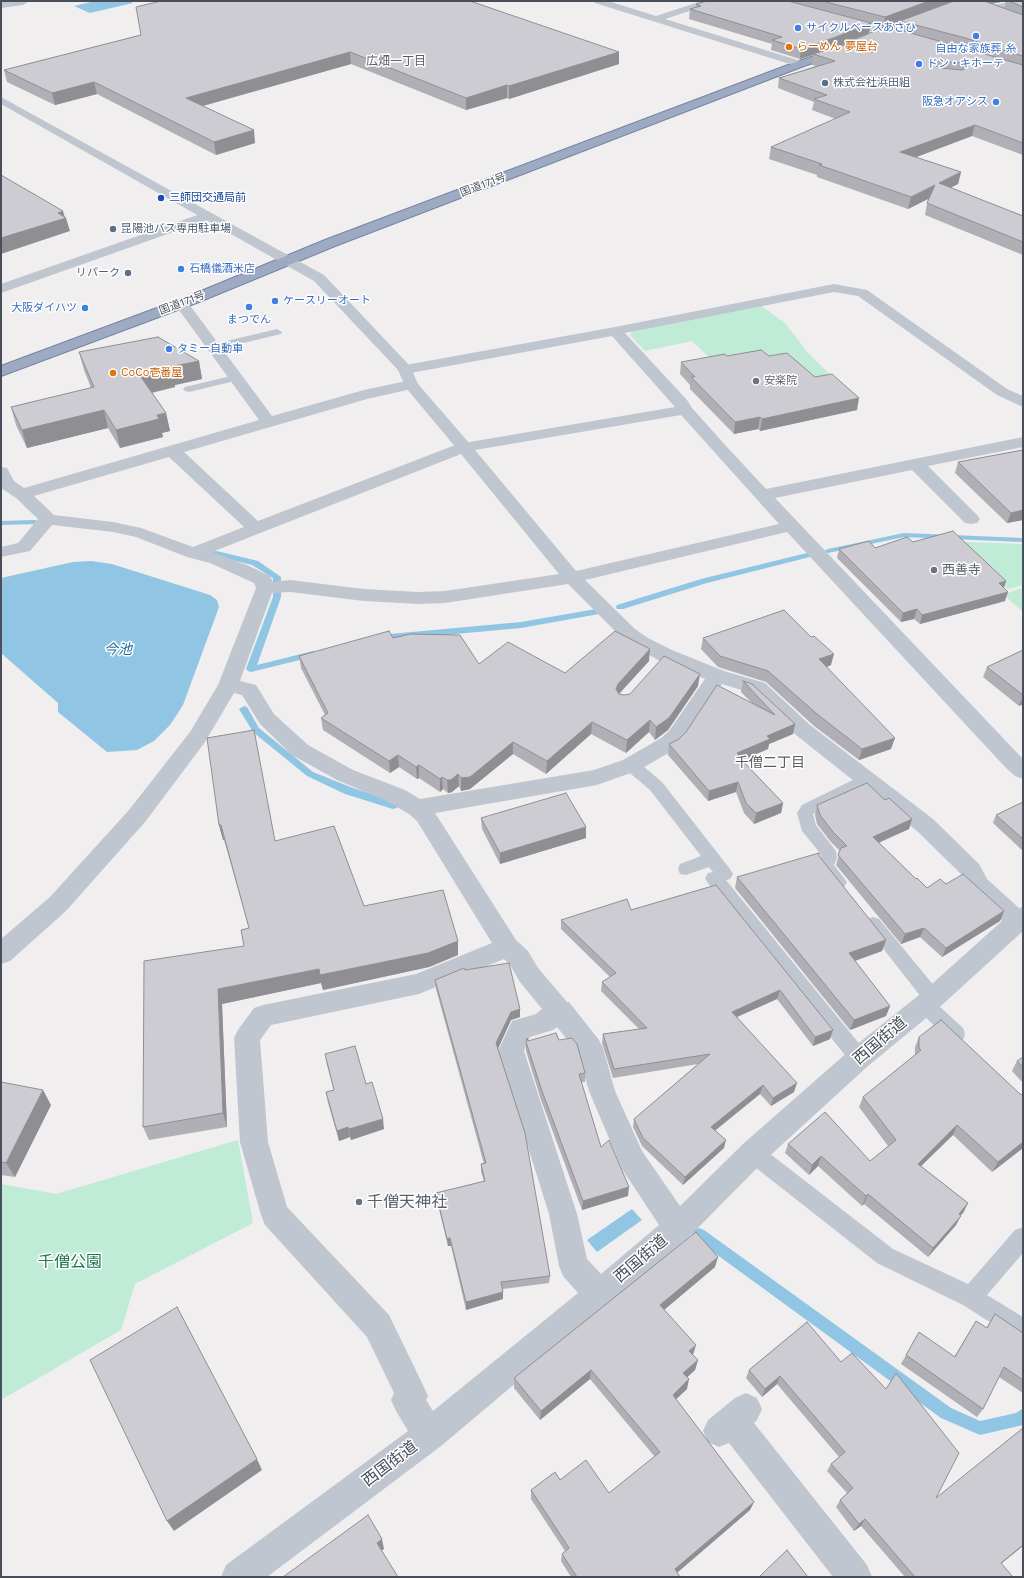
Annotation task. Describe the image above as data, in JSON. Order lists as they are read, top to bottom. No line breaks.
{"streets":{"highway":["国道171号"],"street":["西国街道"]},"districts":["広畑一丁目","千僧二丁目"],"water":["今池"],"parks":["千僧公園"],"places":["サイクルベースあさひ","自由な家族葬 糸","らーめん 夢屋台","ドン・キホーテ","株式会社浜田組","阪急オアシス","三師団交通局前","昆陽池バス専用駐車場","石橋儀酒米店","リパーク","ケースリーオート","まつでん","大阪ダイハツ","タミー自動車","CoCo壱番屋","安楽院","西善寺","千僧天神社"]}
